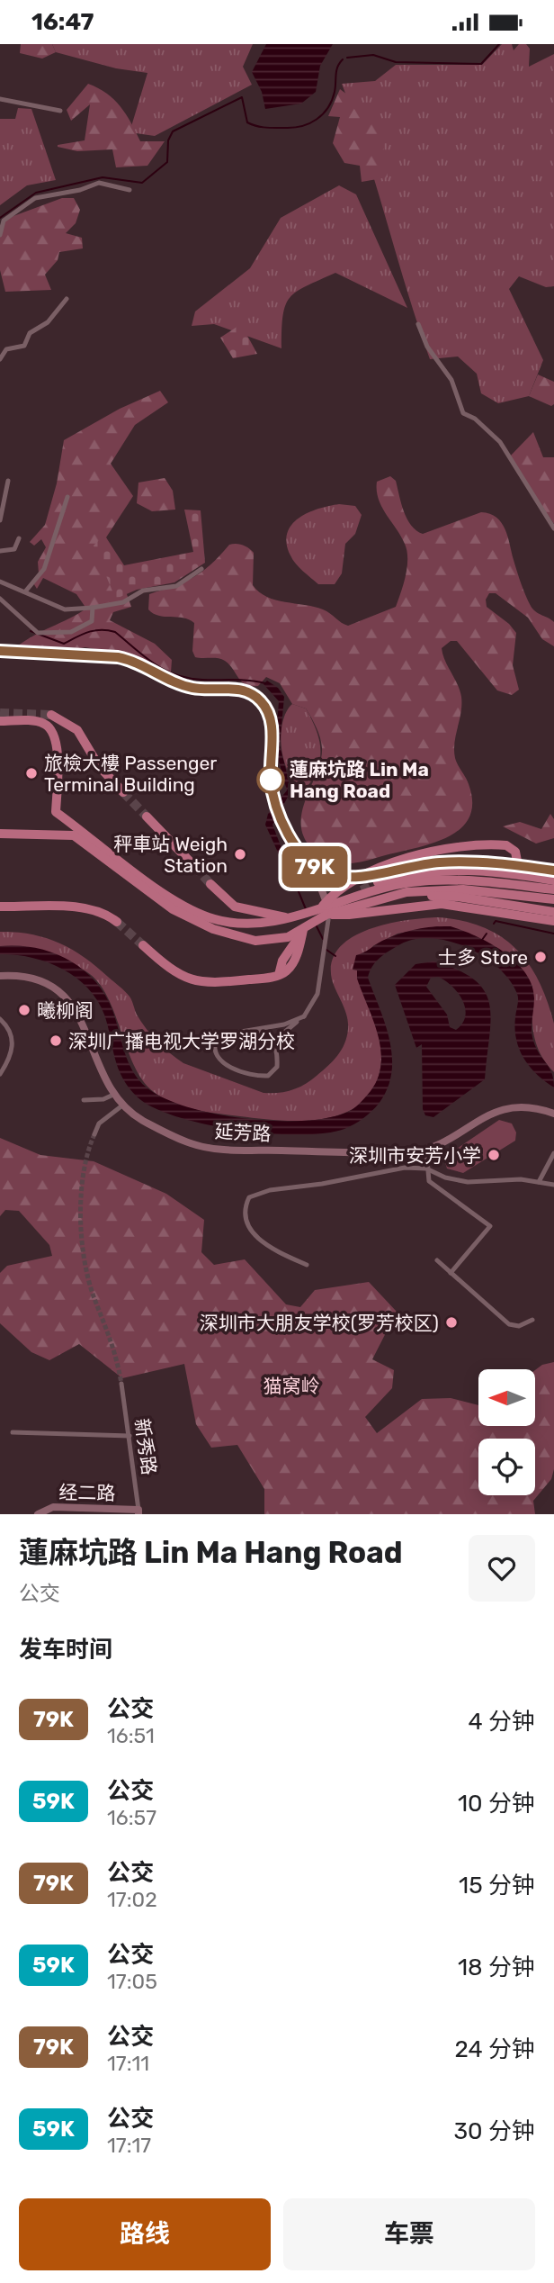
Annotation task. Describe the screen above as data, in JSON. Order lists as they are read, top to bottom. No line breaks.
{"streets":{"street":["延芳路","新秀路","经二路"]},"crossings":[["新秀路","经二路"]],"parks":["猫窝岭"],"places":["旅檢大樓 Passenger Terminal Building","蓮麻坑路 Lin Ma Hang Road","秤車站 Weigh Station","士多 Store","曦柳阁","深圳广播电视大学罗湖分校","深圳市安芳小学","深圳市大朋友学校(罗芳校区)"],"lines":["bus line 79K"],"north":"left","page":{"status":"16:47","on_map":"79K","heading":[["蓮麻坑路 Lin Ma Hang Road","公交"],"发车时间"],"list":[{"mark":"79K","name":"公交","note":"16:51","value":"4 分钟"},{"mark":"59K","name":"公交","note":"16:57","value":"10 分钟"},{"mark":"79K","name":"公交","note":"17:02","value":"15 分钟"},{"mark":"59K","name":"公交","note":"17:05","value":"18 分钟"},{"mark":"79K","name":"公交","note":"17:11","value":"24 分钟"},{"mark":"59K","name":"公交","note":"17:17","value":"30 分钟"}],"buttons":["路线","车票"]}}
